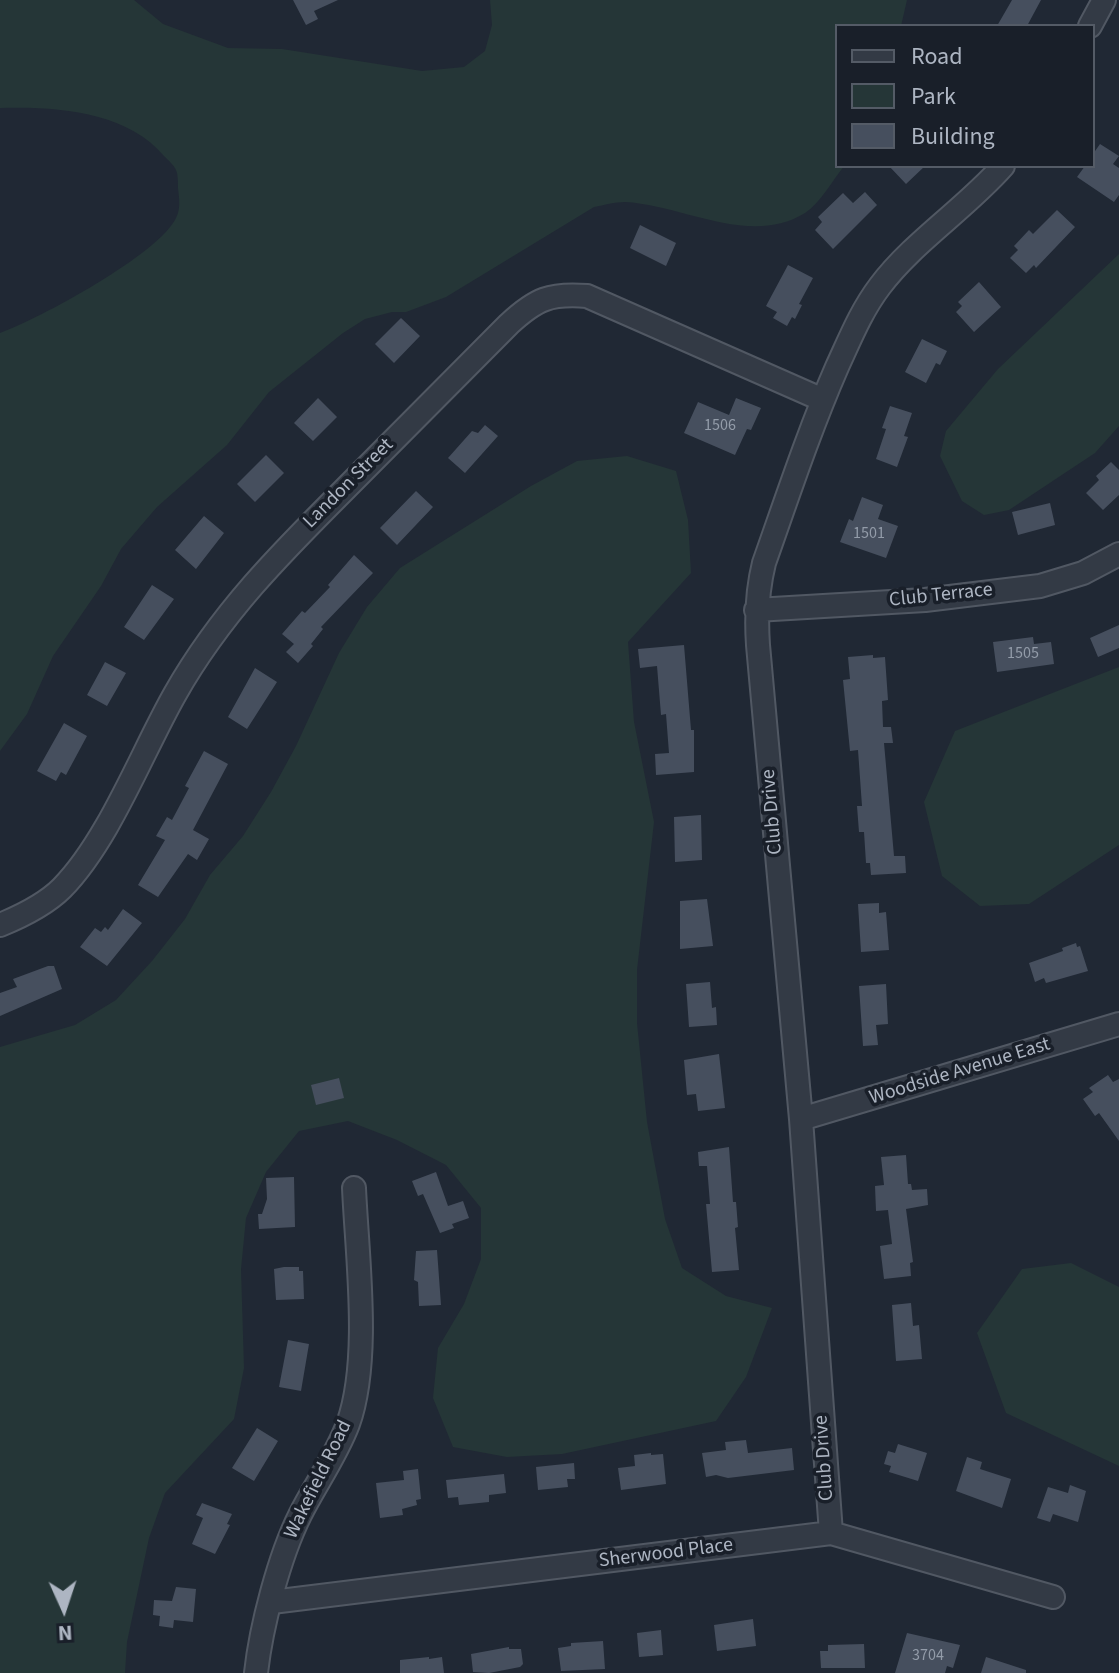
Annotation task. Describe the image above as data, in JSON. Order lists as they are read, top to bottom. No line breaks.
{"streets":{"street":["Landon Street","Club Terrace","Club Drive","Woodside Avenue East","Wakefield Road","Sherwood Place"]},"crossings":[["Landon Street","Club Drive"],["Club Terrace","Club Drive"],["Club Drive","Woodside Avenue East"],["Club Drive","Sherwood Place"],["Wakefield Road","Sherwood Place"]],"house_numbers":["1506","1501","1505","3704"],"legend":["Road","Park","Building"],"north":"bottom"}
